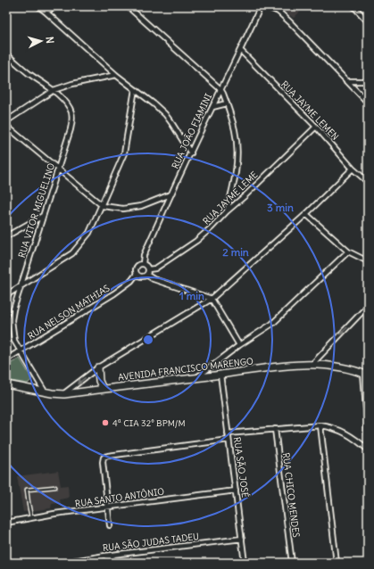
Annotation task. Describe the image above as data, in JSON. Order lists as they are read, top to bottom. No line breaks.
{"streets":{"main road":["AVENIDA FRANCISCO MARENGO"],"street":["RUA JAYME LEMEN","RUA JOÃO FIAMINI","RUA JAYME LEME","RUA VITOR MIGUELINO","RUA NELSON MATHIAS","RUA SÃO JOSÉ","RUA CHICO MENDES","RUA SANTO ANTÔNIO","RUA SÃO JUDAS TADEU"]},"crossings":[["RUA JAYME LEMEN","RUA JOÃO FIAMINI"],["RUA JAYME LEMEN","RUA JAYME LEME"],["RUA JOÃO FIAMINI","RUA JAYME LEME"],["RUA JOÃO FIAMINI","RUA NELSON MATHIAS"],["RUA JAYME LEME","RUA NELSON MATHIAS"],["RUA VITOR MIGUELINO","RUA NELSON MATHIAS"],["RUA VITOR MIGUELINO","AVENIDA FRANCISCO MARENGO"],["AVENIDA FRANCISCO MARENGO","RUA SÃO JOSÉ"],["RUA SÃO JOSÉ","RUA SANTO ANTÔNIO"],["RUA SÃO JOSÉ","RUA SÃO JUDAS TADEU"]],"places":["4ª CIA 32º BPM/M"],"north":"right","rings":["3 min","2 min","1 min"]}
